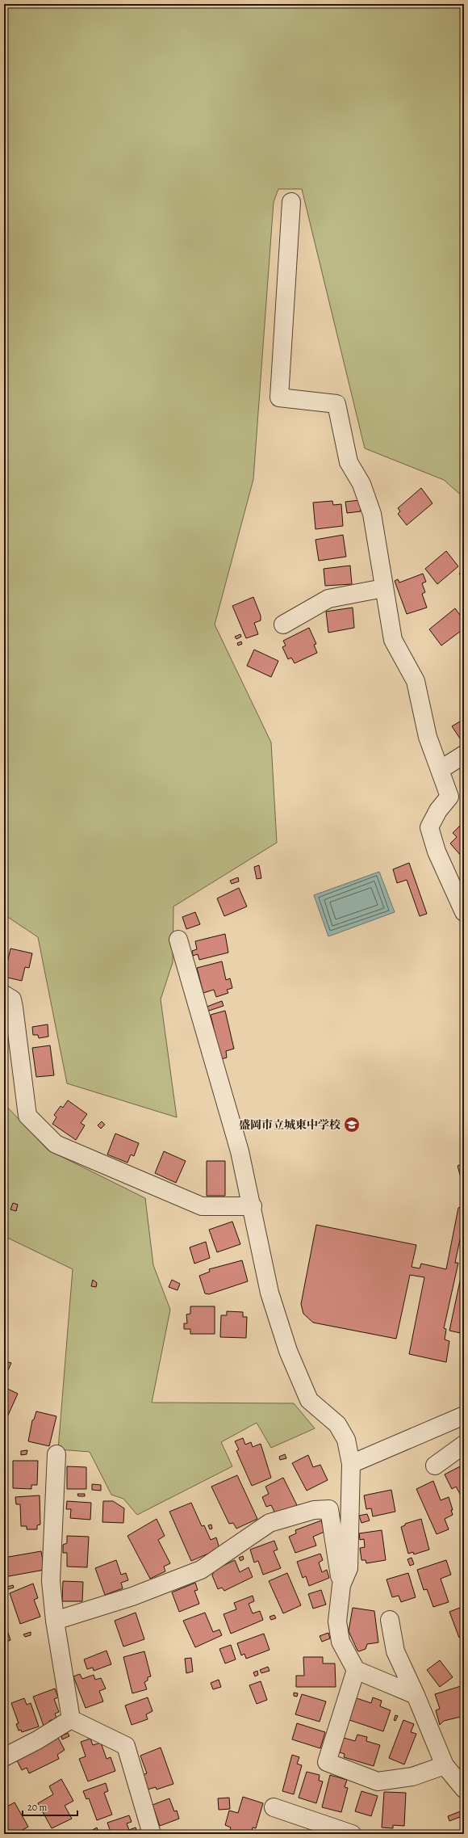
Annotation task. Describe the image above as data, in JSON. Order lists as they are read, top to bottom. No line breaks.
{"places":{"school or university":["盛岡市立城東中学校"]},"scale_bar":"20 m"}
